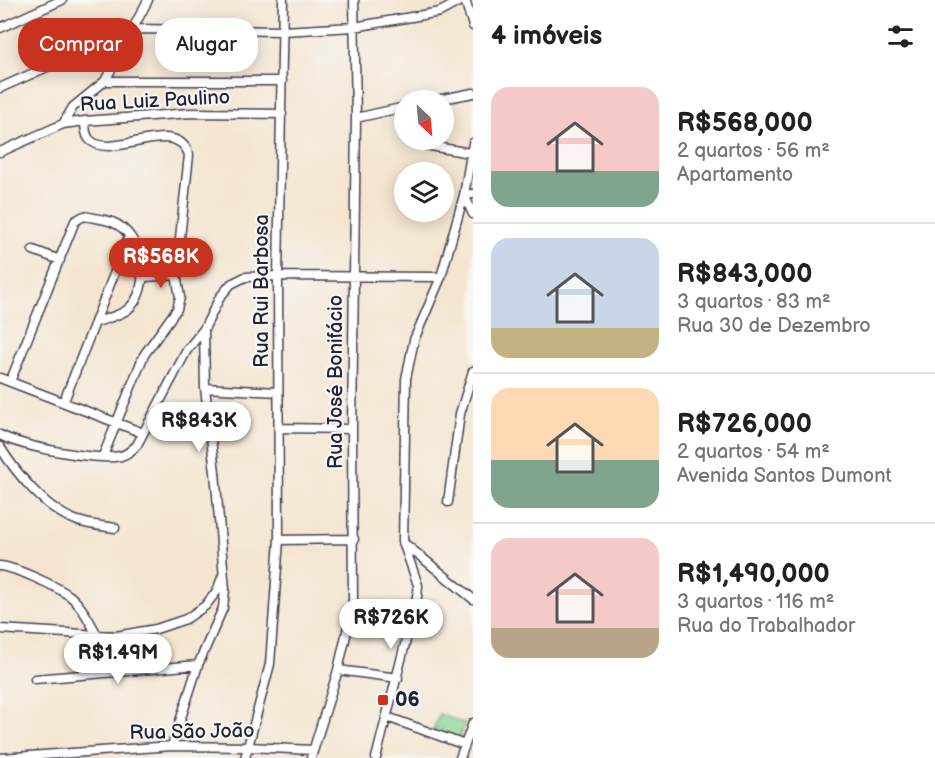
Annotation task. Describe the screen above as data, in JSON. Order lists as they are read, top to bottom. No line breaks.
{"streets":{"street":["Rua Luiz Paulino","Rua Rui Barbosa","Rua José Bonifácio","Rua São João"]},"crossings":[["Rua Luiz Paulino","Rua Rui Barbosa"],["Rua Rui Barbosa","Rua São João"],["Rua José Bonifácio","Rua São João"]],"places":{"transit":["06"]},"north":"bottom right","page":{"heading":"4 imóveis","chip":["Comprar","Alugar"],"list":[{"name":"R$568,000","note":"2 quartos · 56 m² · Apartamento"},{"name":"R$843,000","note":"3 quartos · 83 m² · Rua 30 de Dezembro"},{"name":"R$726,000","note":"2 quartos · 54 m² · Avenida Santos Dumont"},{"name":"R$1,490,000","note":"3 quartos · 116 m² · Rua do Trabalhador"}],"price":["R$568K","R$843K","R$726K","R$1.49M"]}}
